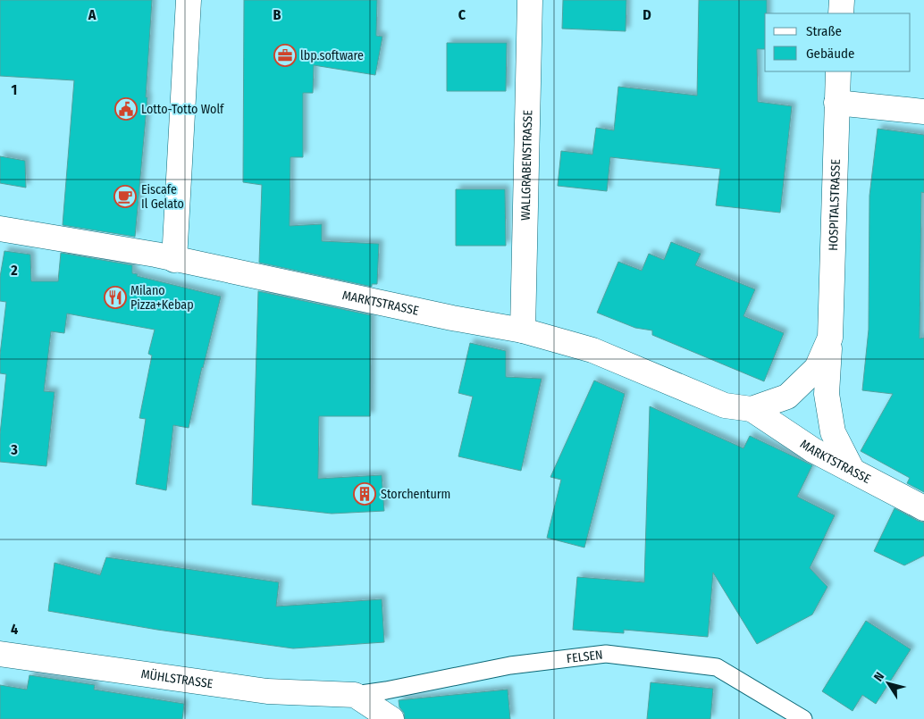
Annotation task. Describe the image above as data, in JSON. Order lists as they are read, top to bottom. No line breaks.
{"streets":{"street":["WALLGRABENSTRASSE","HOSPITALSTRASSE","MARKTSTRASSE","MÜHLSTRASSE"],"lane":["FELSEN"]},"crossings":[["WALLGRABENSTRASSE","MARKTSTRASSE"],["HOSPITALSTRASSE","MARKTSTRASSE"],["FELSEN","MÜHLSTRASSE"]],"places":{"office":["lbp.software"],"public building":["Lotto-Totto Wolf"],"cafe":["Eiscafe Il Gelato"],"restaurant":["Milano Pizza+Kebap"],"building":["Storchenturm"]},"legend":["Straße","Gebäude"],"north":"top left","grid":{"columns":["A","B","C","D"],"rows":["1","2","3","4"]}}
